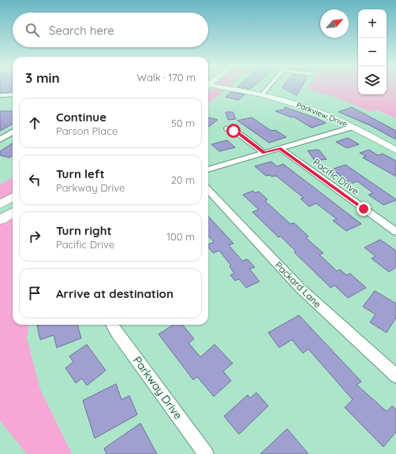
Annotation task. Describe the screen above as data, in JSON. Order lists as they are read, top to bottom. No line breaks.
{"streets":{"street":["Parkview Drive","Pacific Drive","Packard Lane","Parkway Drive"]},"north":"top right","page":{"map_buttons":["+","−"],"search":"Search here","heading":["3 min","Walk · 170 m"],"list":[["Continue","Parson Place","50 m"],["Turn left","Parkway Drive","20 m"],["Turn right","Pacific Drive","100 m"],"Arrive at destination"]}}
